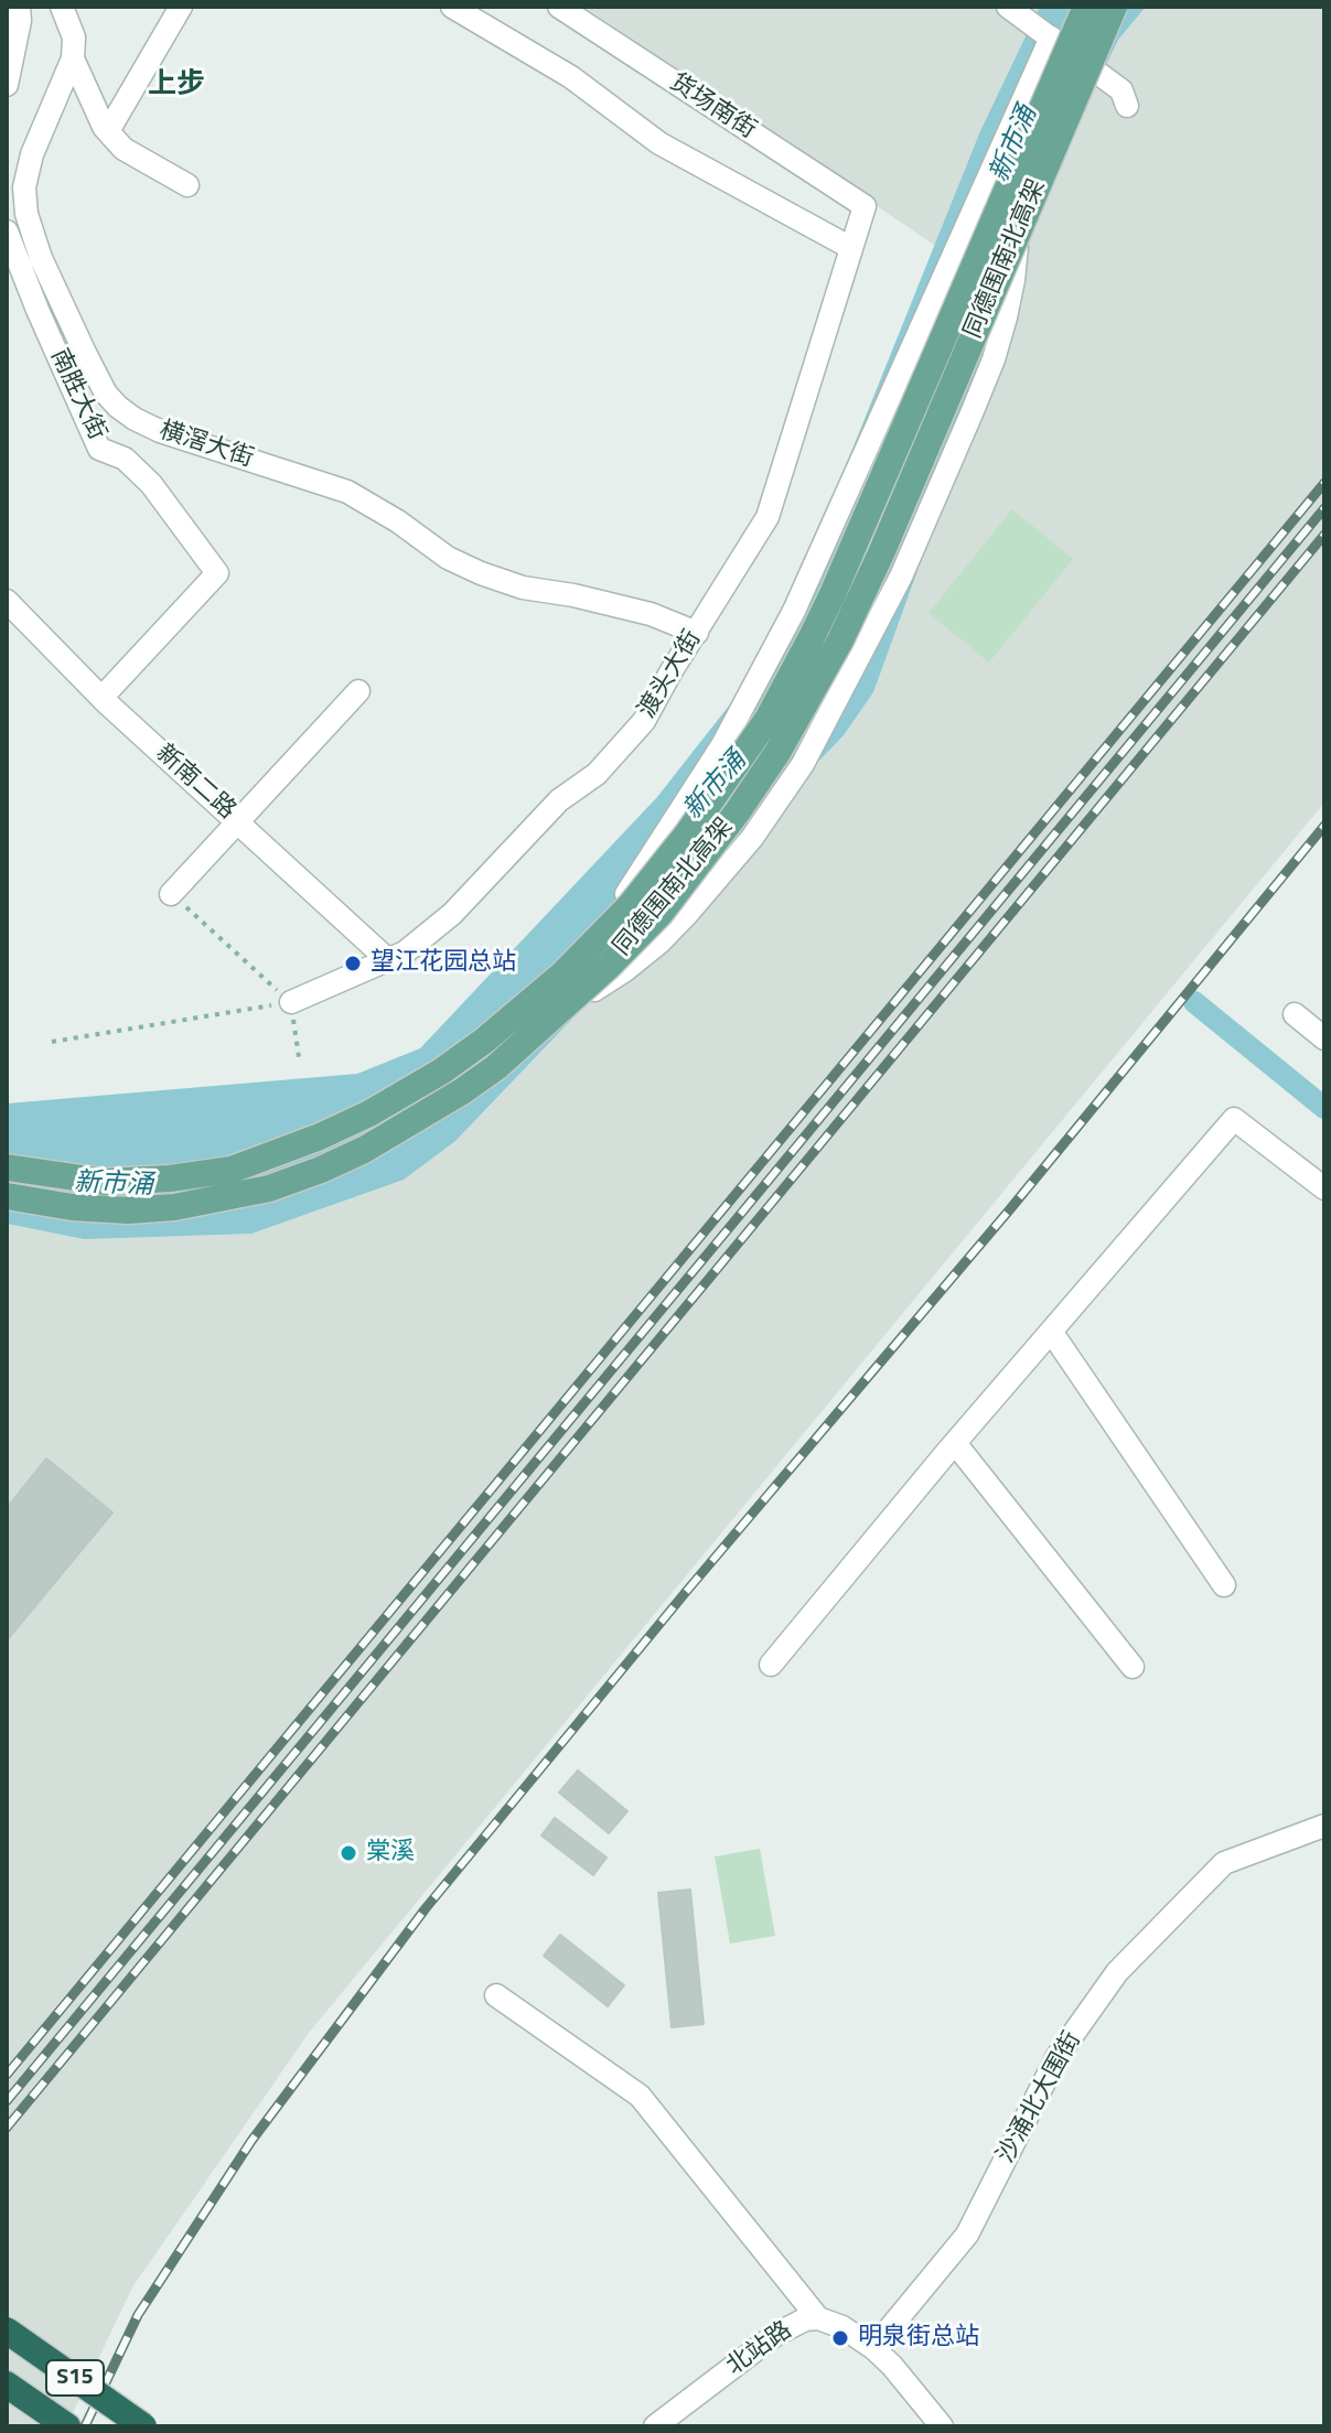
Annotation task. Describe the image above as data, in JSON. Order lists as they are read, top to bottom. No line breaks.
{"streets":{"highway":["S15"],"main road":["同德围南北高架"],"street":["货场南街","南胜大街","横滘大街","渡头大街","新南二路","沙涌北大围街","北站路"]},"crossings":[["货场南街","渡头大街"],["南胜大街","新南二路"],["横滘大街","渡头大街"],["渡头大街","新南二路"],["沙涌北大围街","北站路"]],"districts":["上步"],"water":["新市涌"],"places":["望江花园总站","棠溪","明泉街总站"]}
